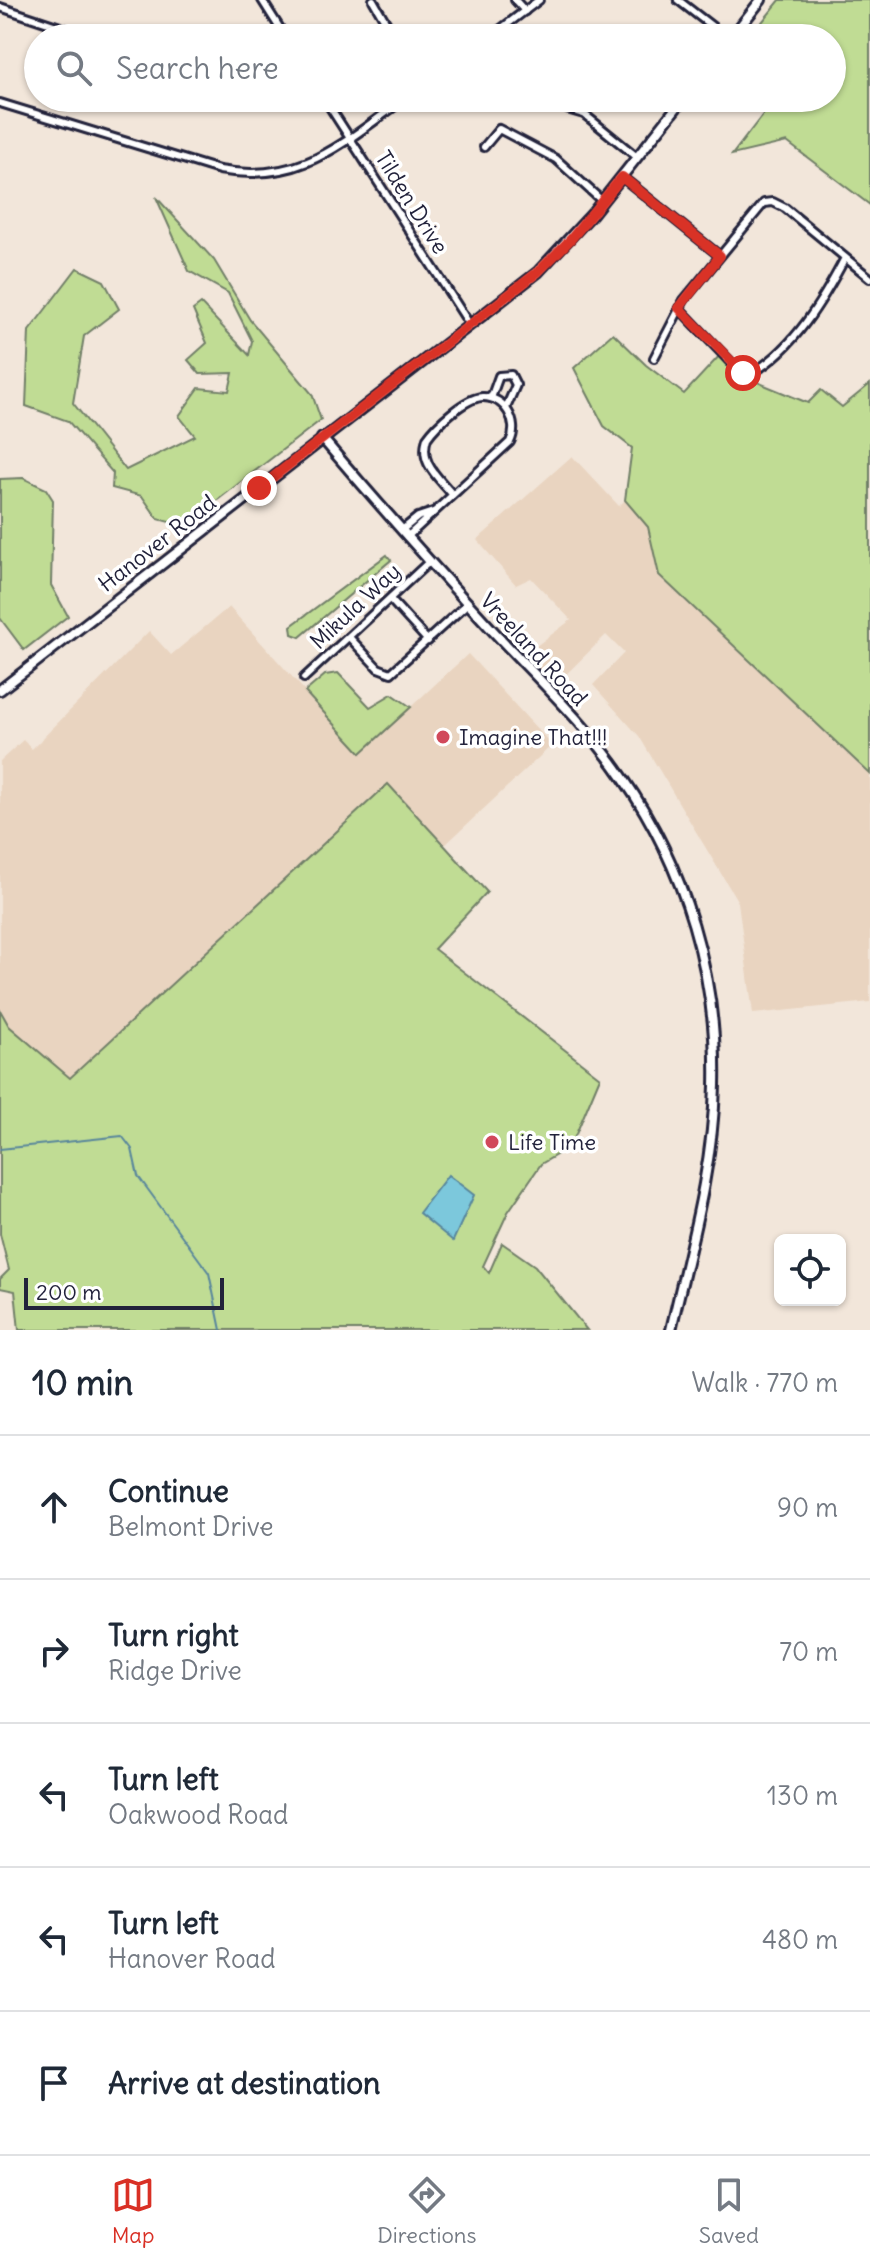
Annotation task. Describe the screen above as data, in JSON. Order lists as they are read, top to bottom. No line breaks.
{"streets":{"street":["Tilden Drive","Hanover Road","Mikula Way","Vreeland Road"]},"crossings":[["Tilden Drive","Hanover Road"],["Hanover Road","Vreeland Road"],["Mikula Way","Vreeland Road"]],"places":["Imagine That!!!","Life Time"],"scale_bar":"200 m","page":{"search":"Search here","scale":"200 m","heading":["10 min","Walk · 770 m"],"list":[["Continue","Belmont Drive","90 m"],["Turn right","Ridge Drive","70 m"],["Turn left","Oakwood Road","130 m"],["Turn left","Hanover Road","480 m"],"Arrive at destination"],"nav":["Map","Directions","Saved"]}}
